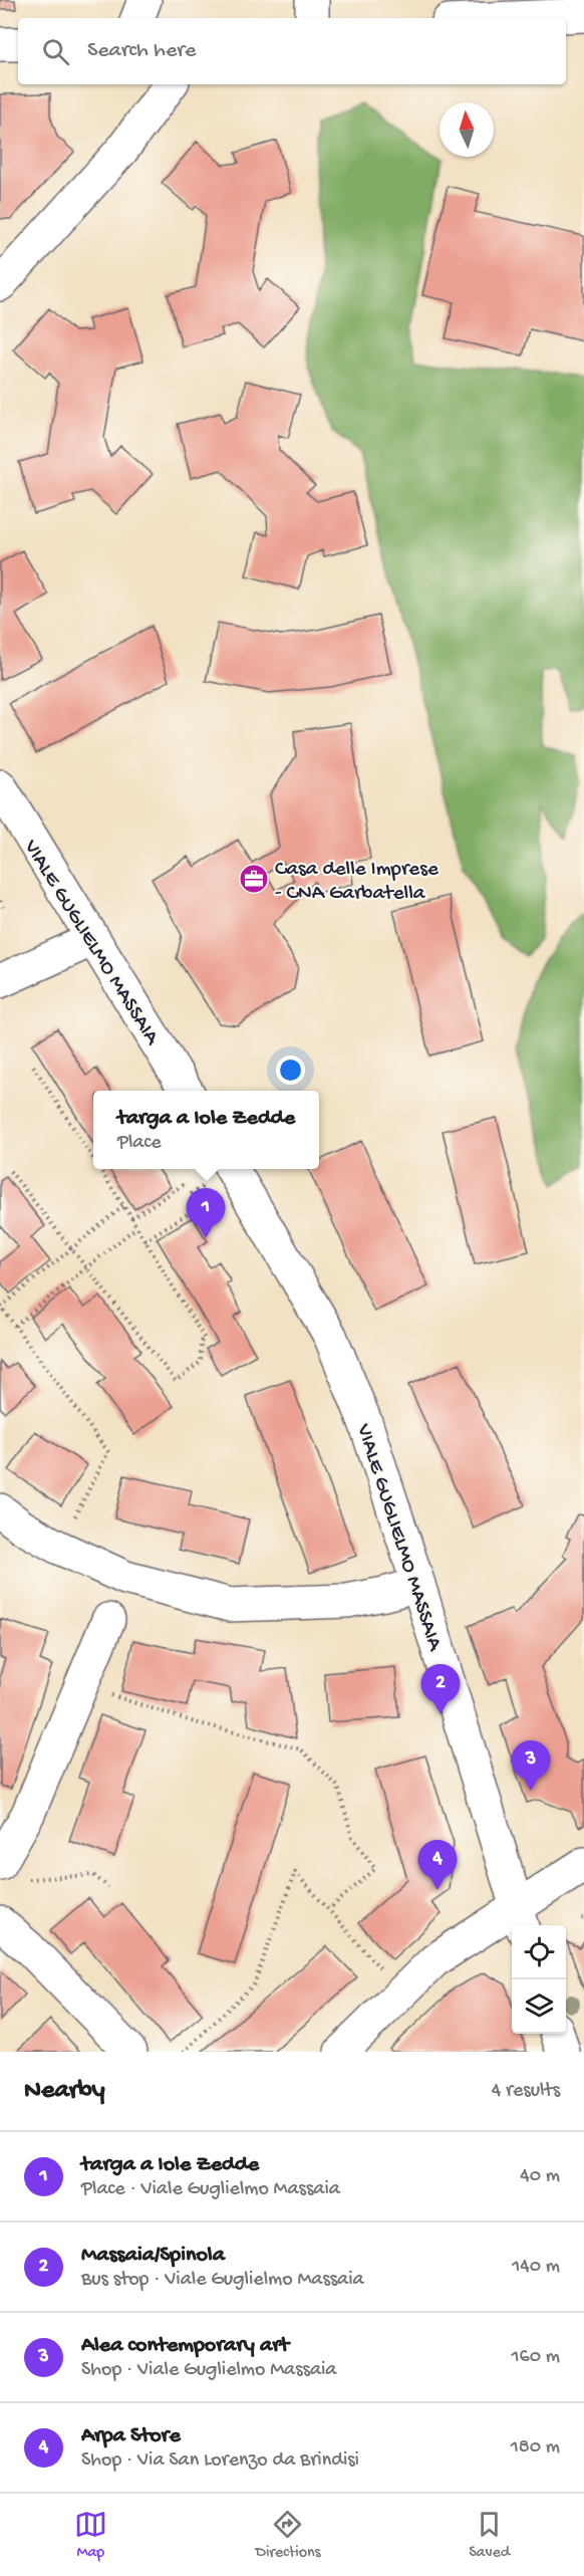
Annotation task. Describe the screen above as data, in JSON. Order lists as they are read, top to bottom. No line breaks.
{"streets":{"street":["VIALE GUGLIELMO MASSAIA"]},"places":{"office":["Casa delle Imprese - CNA Garbatella"]},"north":"top","page":{"search":"Search here","popup":["targa a Iole Zedde","Place"],"pins":["1","2","3","4"],"heading":["Nearby","4 results"],"list":[{"mark":"1","name":"targa a Iole Zedde","note":"Place · Viale Guglielmo Massaia","value":"40 m"},{"mark":"2","name":"Massaia/Spinola","note":"Bus stop · Viale Guglielmo Massaia","value":"140 m"},{"mark":"3","name":"Alea contemporary art","note":"Shop · Viale Guglielmo Massaia","value":"160 m"},{"mark":"4","name":"Arpa Store","note":"Shop · Via San Lorenzo da Brindisi","value":"180 m"}],"nav":["Map","Directions","Saved"]}}
